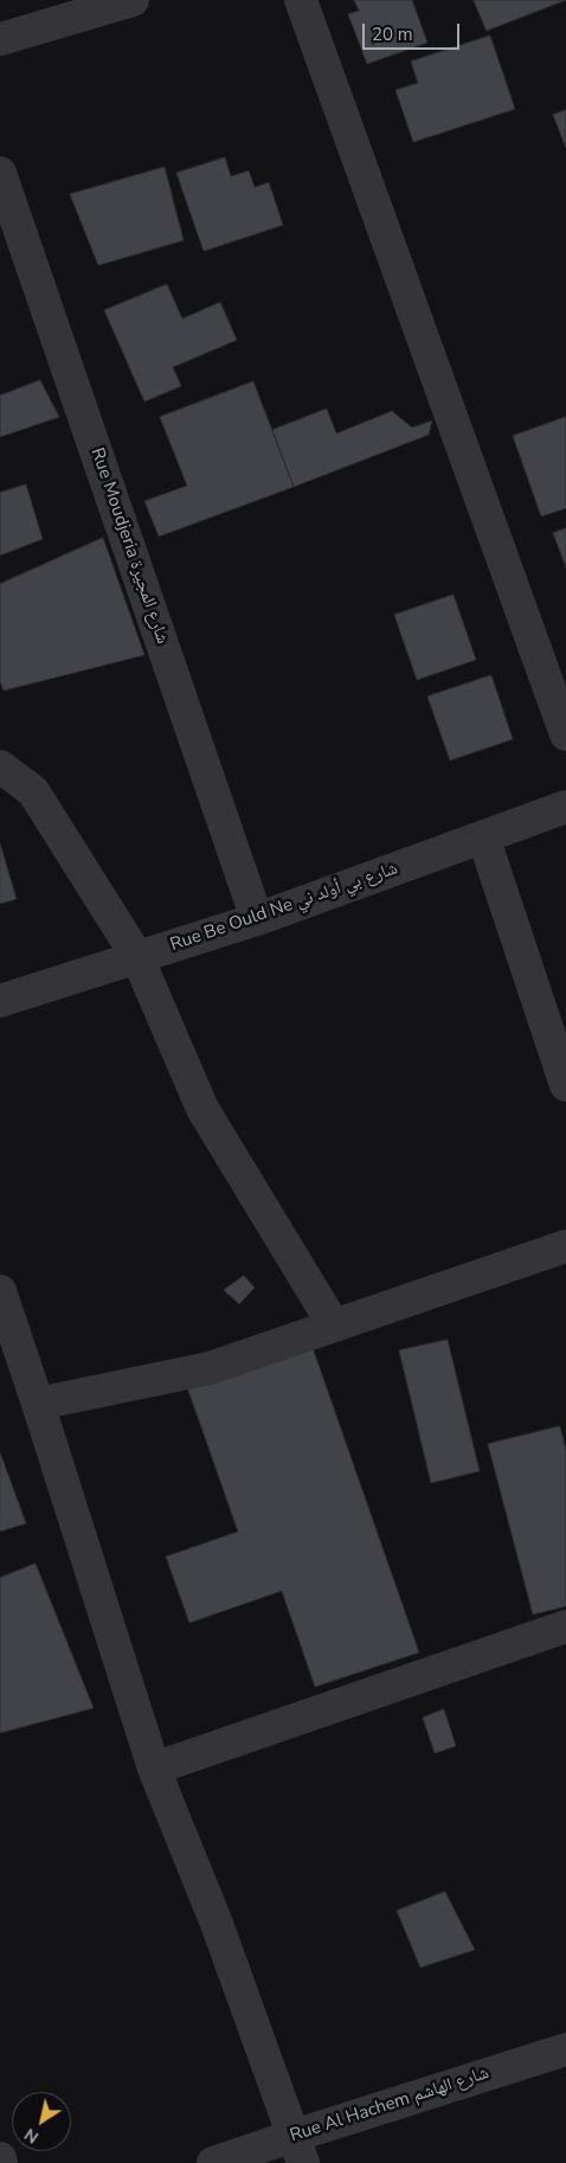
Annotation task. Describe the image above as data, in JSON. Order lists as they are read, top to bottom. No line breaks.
{"streets":{"street":["Rue Moudjeria شارع المجيرة","Rue Be Ould Ne شارع بي أولد ني","Rue Al Hachem شارع الهاشم"]},"crossings":[["Rue Moudjeria شارع المجيرة","Rue Be Ould Ne شارع بي أولد ني"]],"scale_bar":"20 m","north":"bottom left"}
